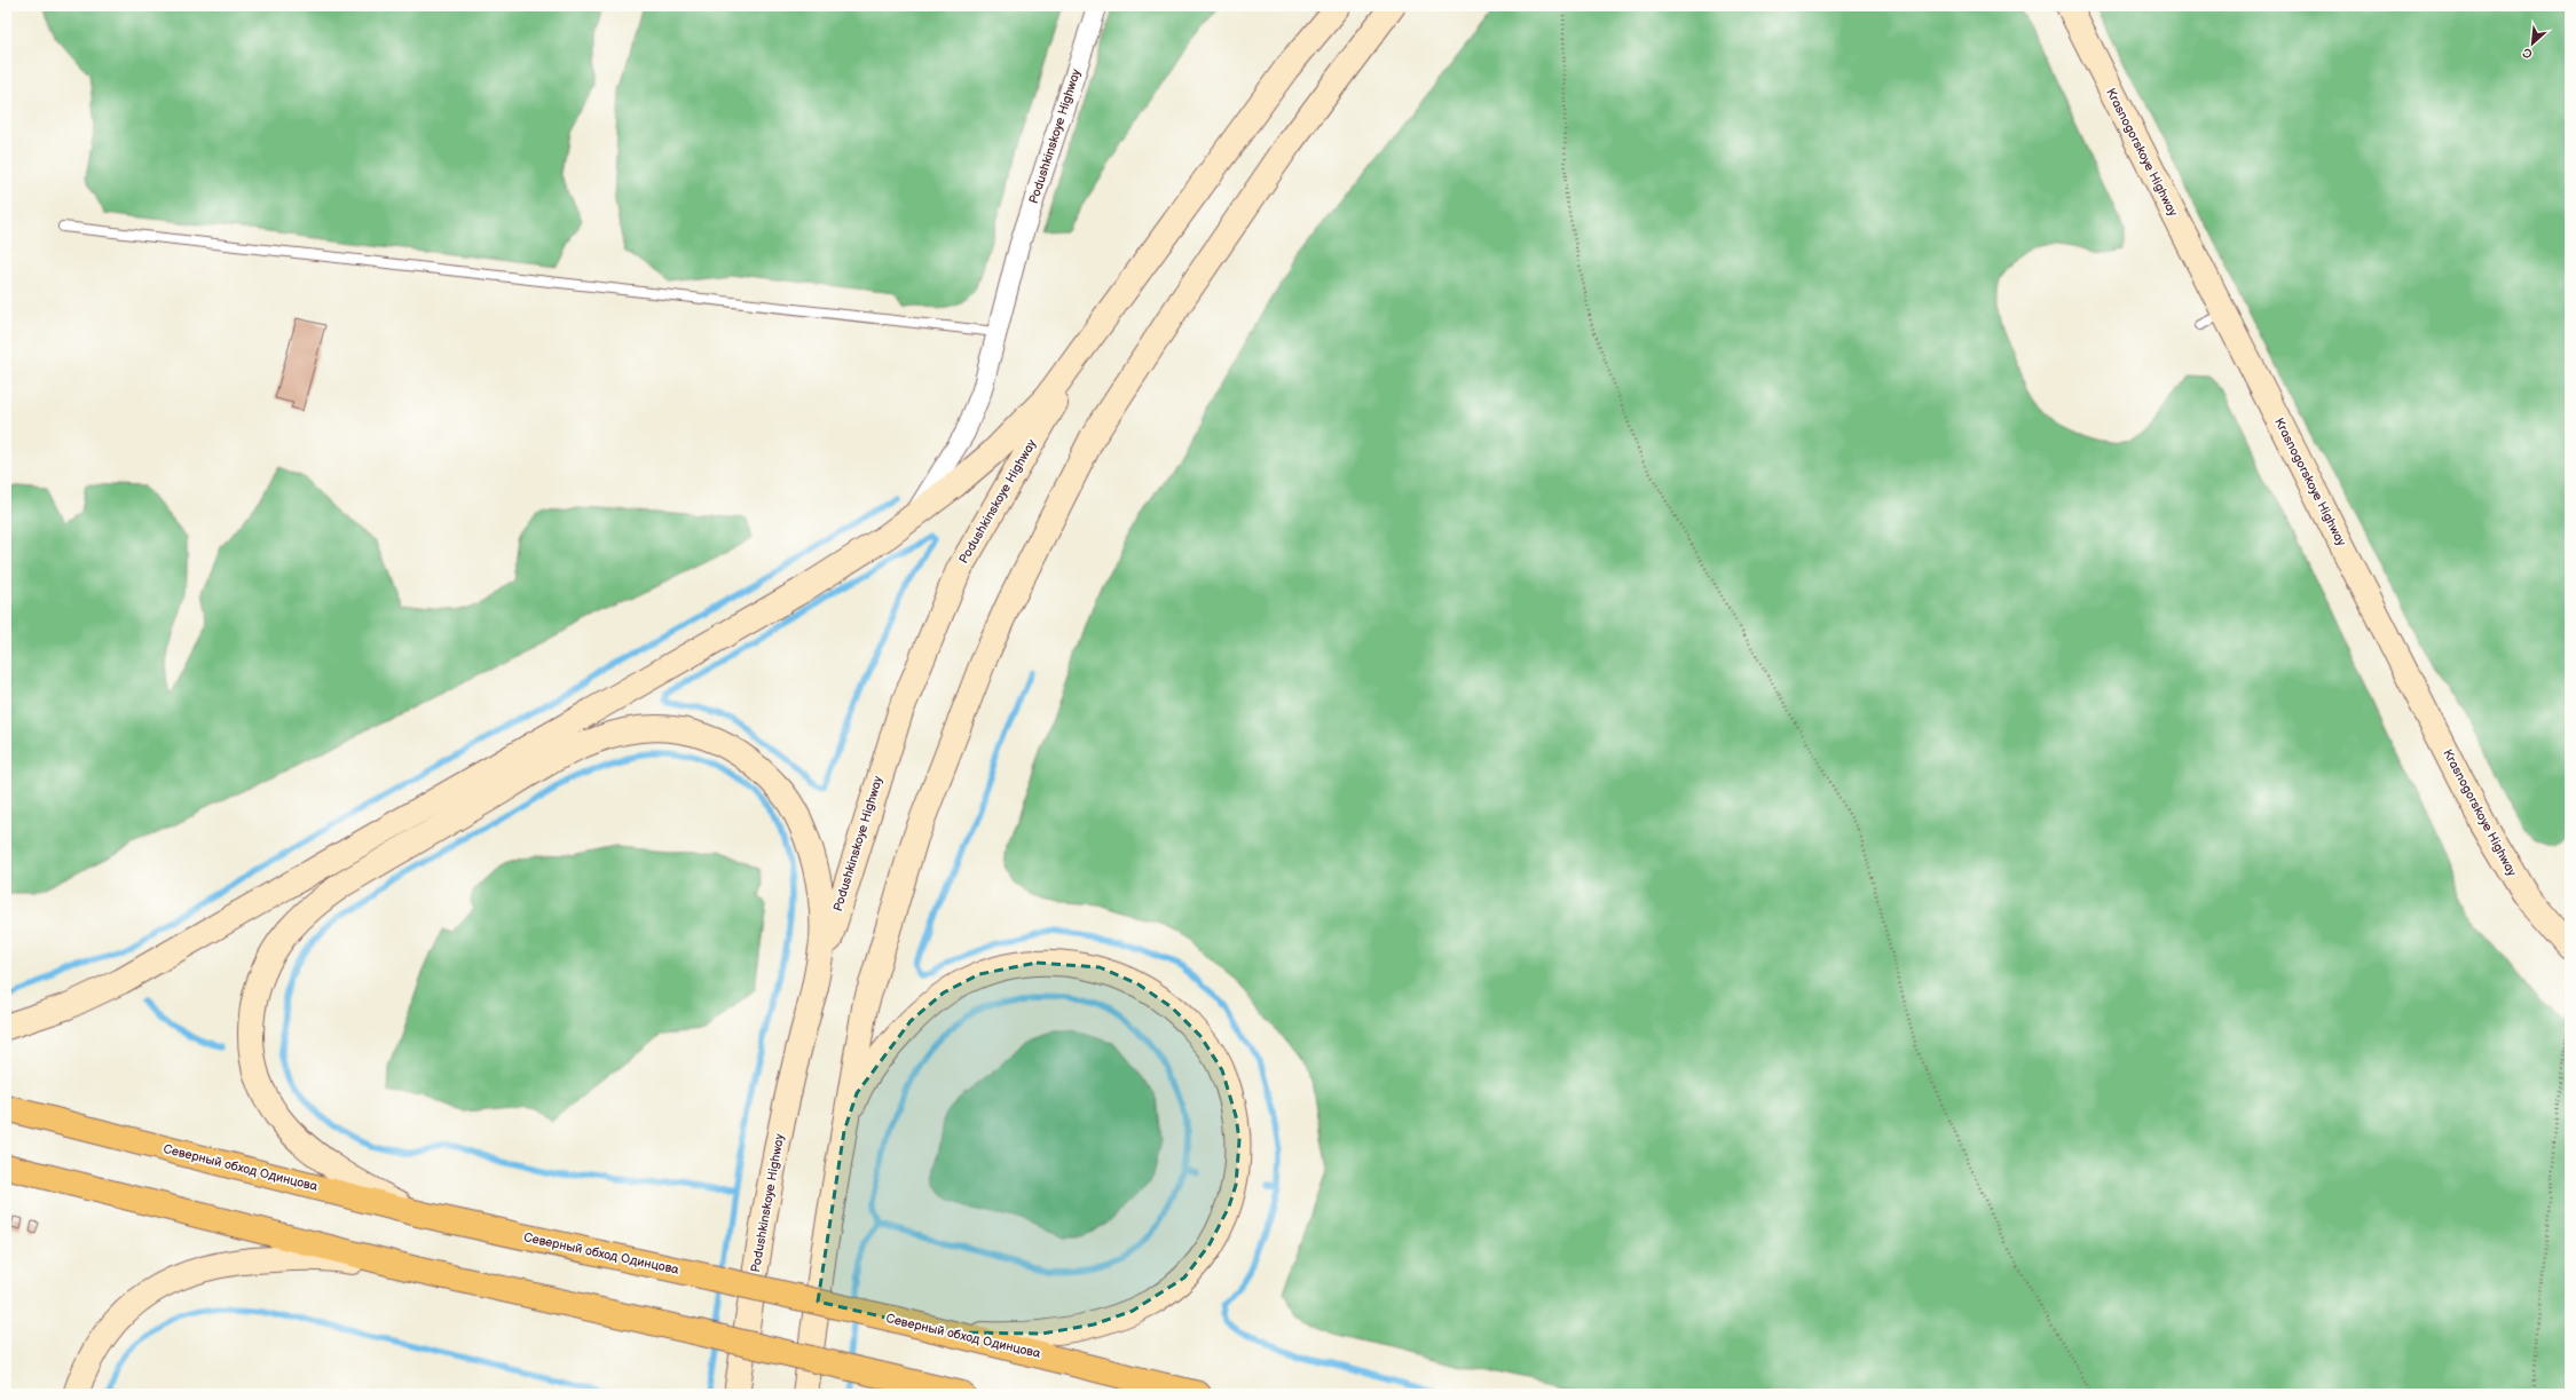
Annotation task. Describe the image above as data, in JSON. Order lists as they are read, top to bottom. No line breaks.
{"streets":{"highway":["Северный обход Одинцова"],"main road":["Podushkinskoye Highway","Krasnogorskoye Highway"]},"north":"bottom left"}
